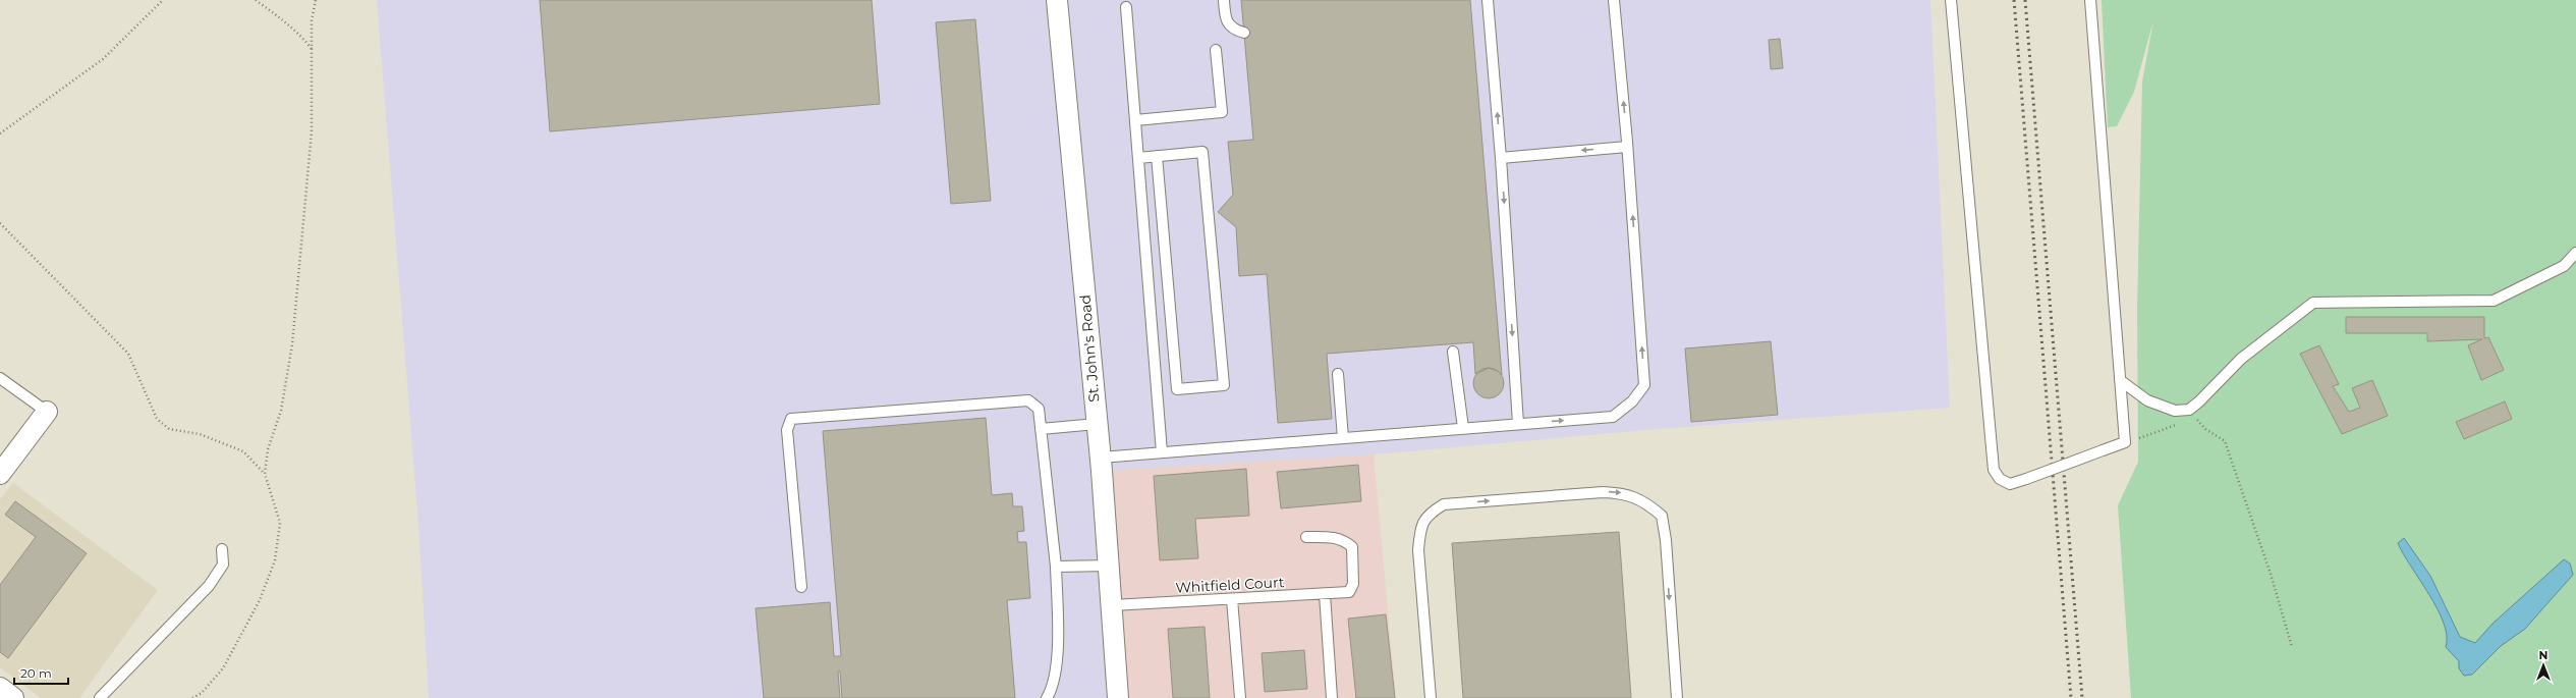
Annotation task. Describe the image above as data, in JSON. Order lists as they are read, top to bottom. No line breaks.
{"streets":{"street":["St. John's Road"],"lane":["Whitfield Court"]},"crossings":[["St. John's Road","Whitfield Court"]],"scale_bar":"20 m","north":"top"}
